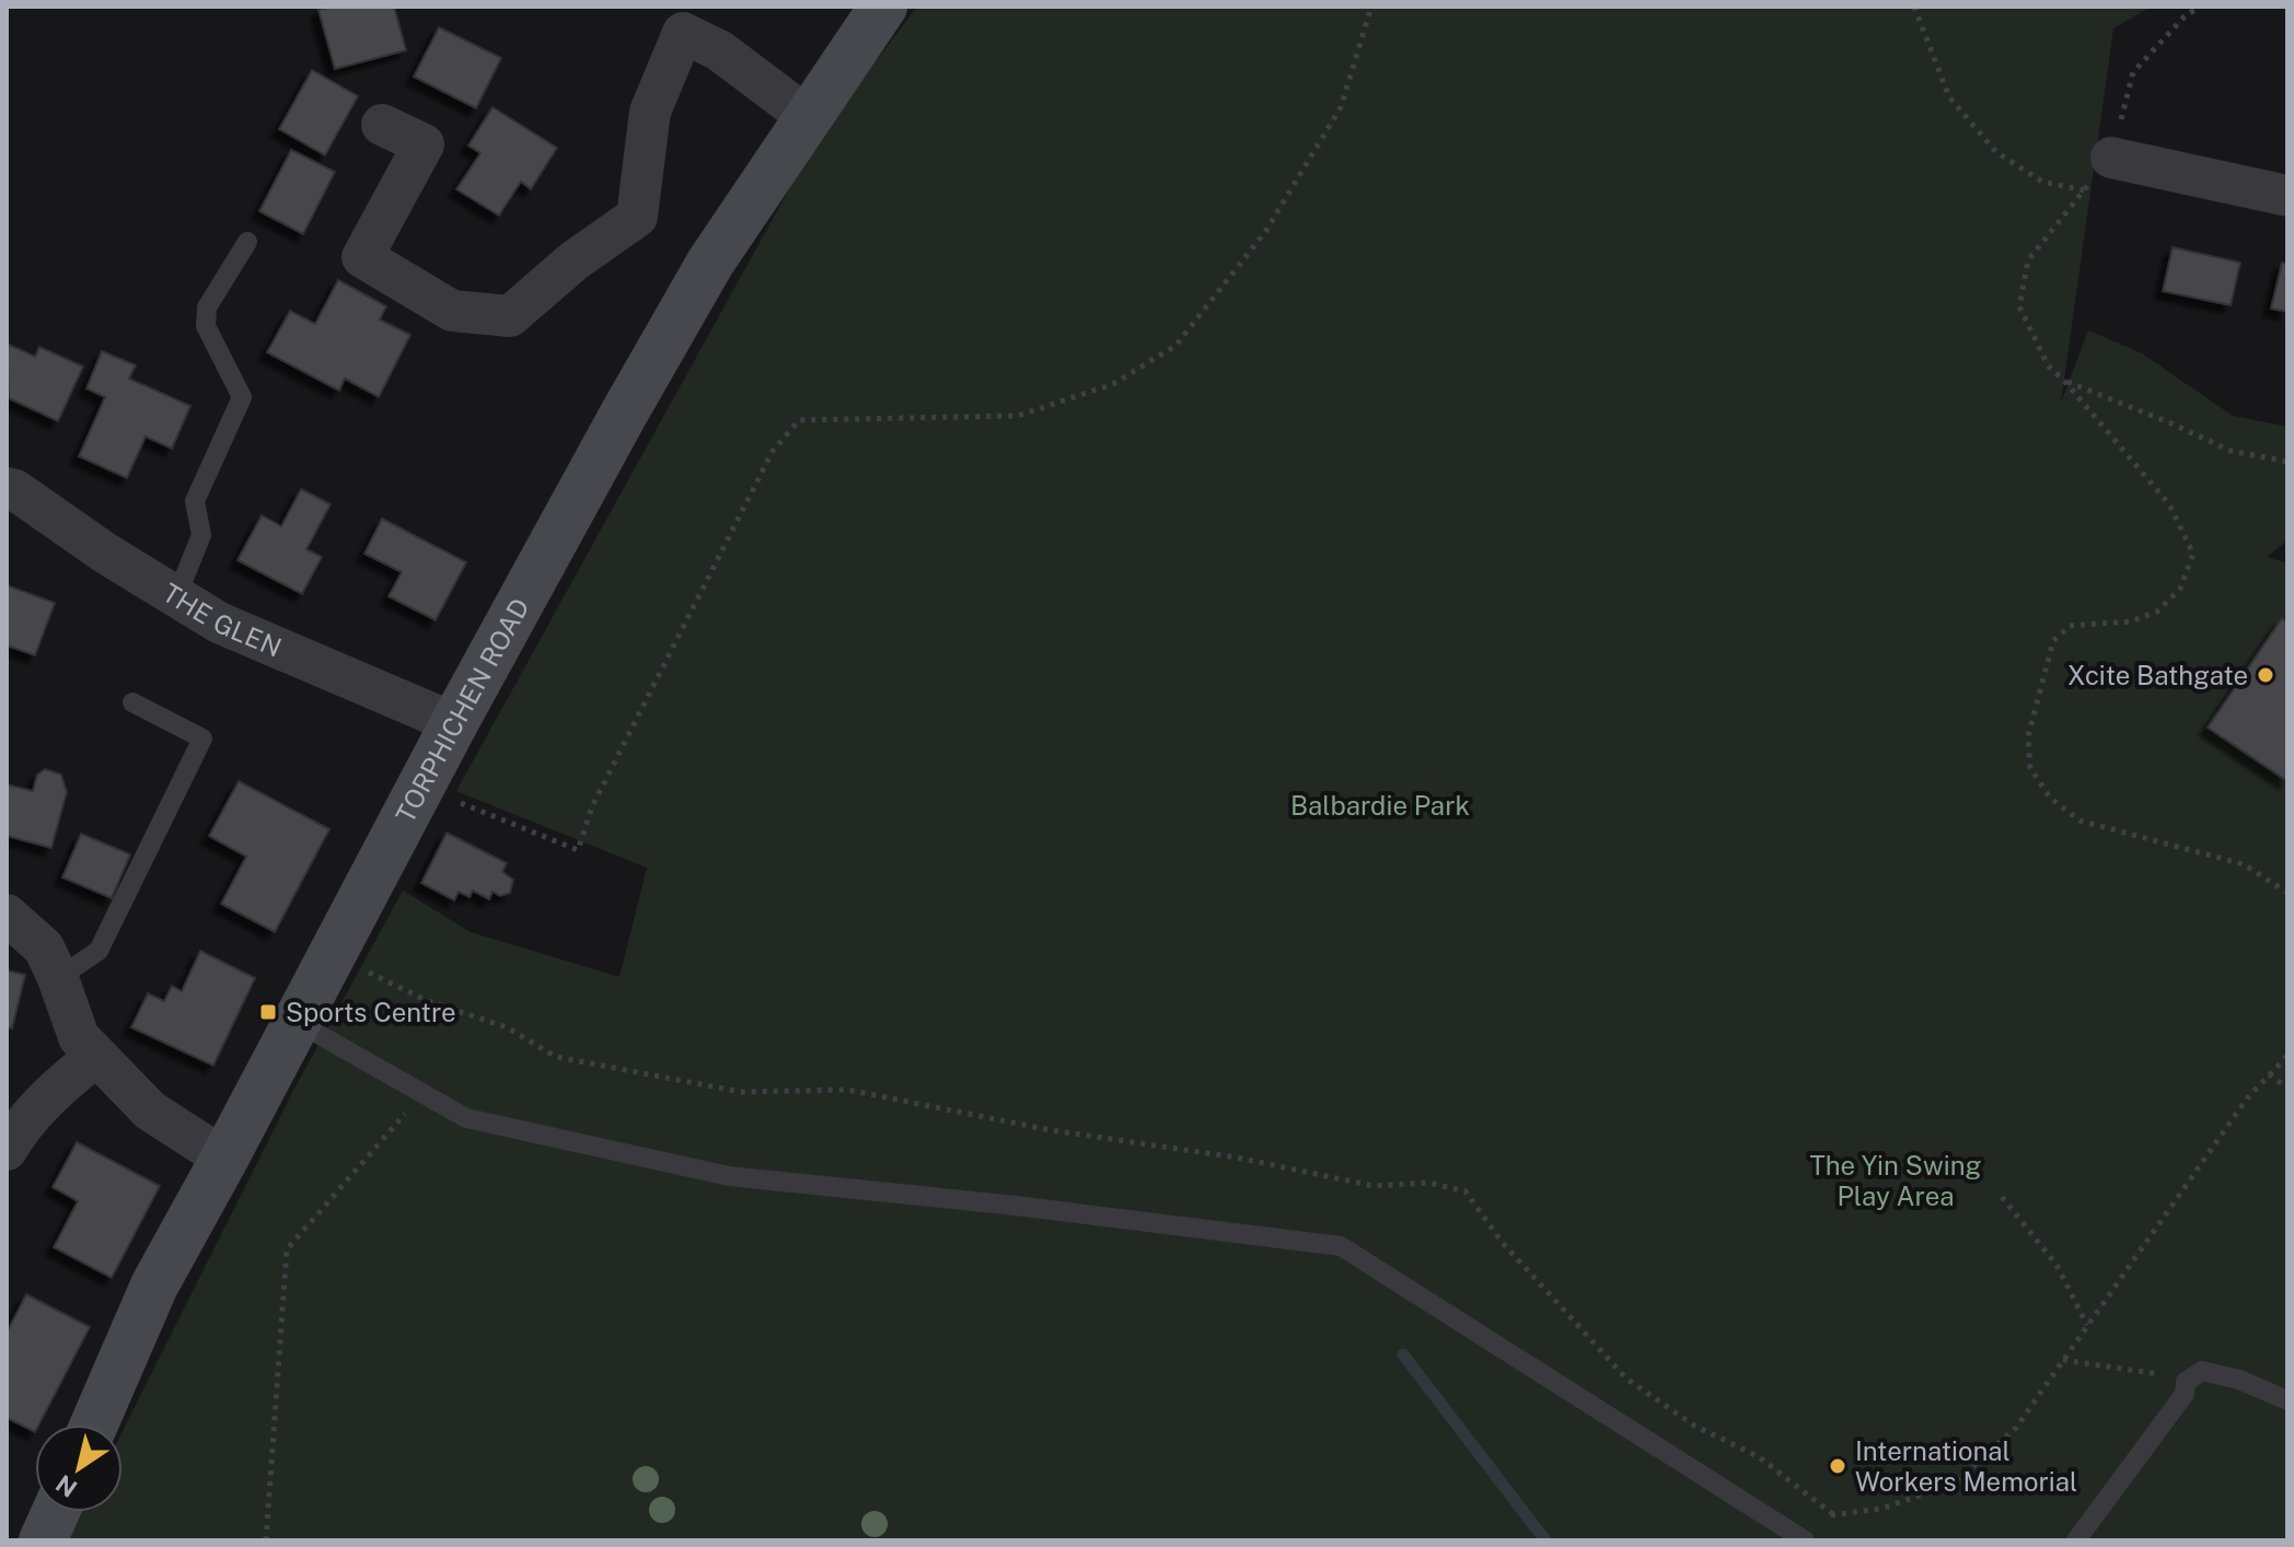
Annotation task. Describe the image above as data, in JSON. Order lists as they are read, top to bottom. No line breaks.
{"streets":{"main road":["TORPHICHEN ROAD"],"street":["THE GLEN"]},"crossings":[["THE GLEN","TORPHICHEN ROAD"]],"parks":["Balbardie Park","The Yin Swing Play Area"],"places":{"other":["Xcite Bathgate","International Workers Memorial"],"transit":["Sports Centre"]},"north":"bottom left"}
